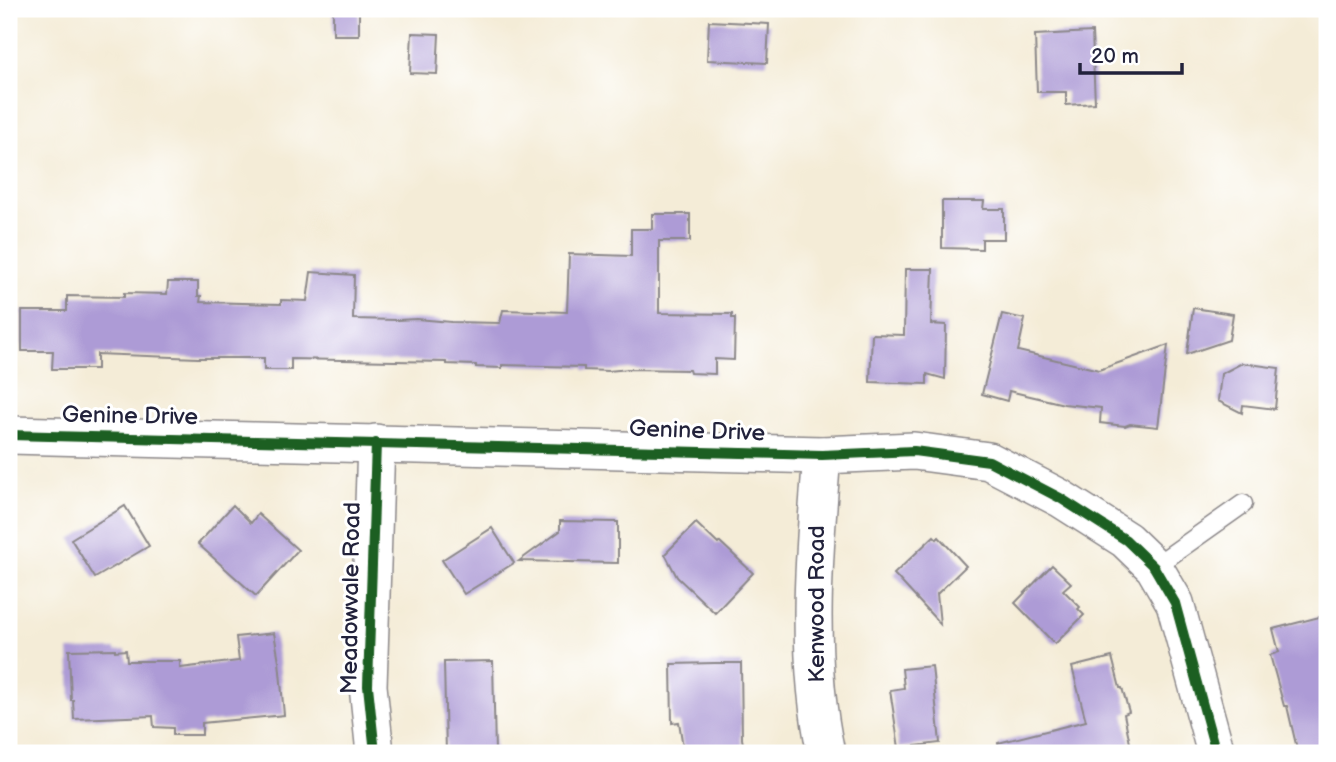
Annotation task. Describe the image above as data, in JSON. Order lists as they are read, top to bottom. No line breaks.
{"streets":{"street":["Genine Drive","Meadowvale Road","Kenwood Road"]},"crossings":[["Genine Drive","Meadowvale Road"],["Genine Drive","Kenwood Road"]],"scale_bar":"20 m"}
